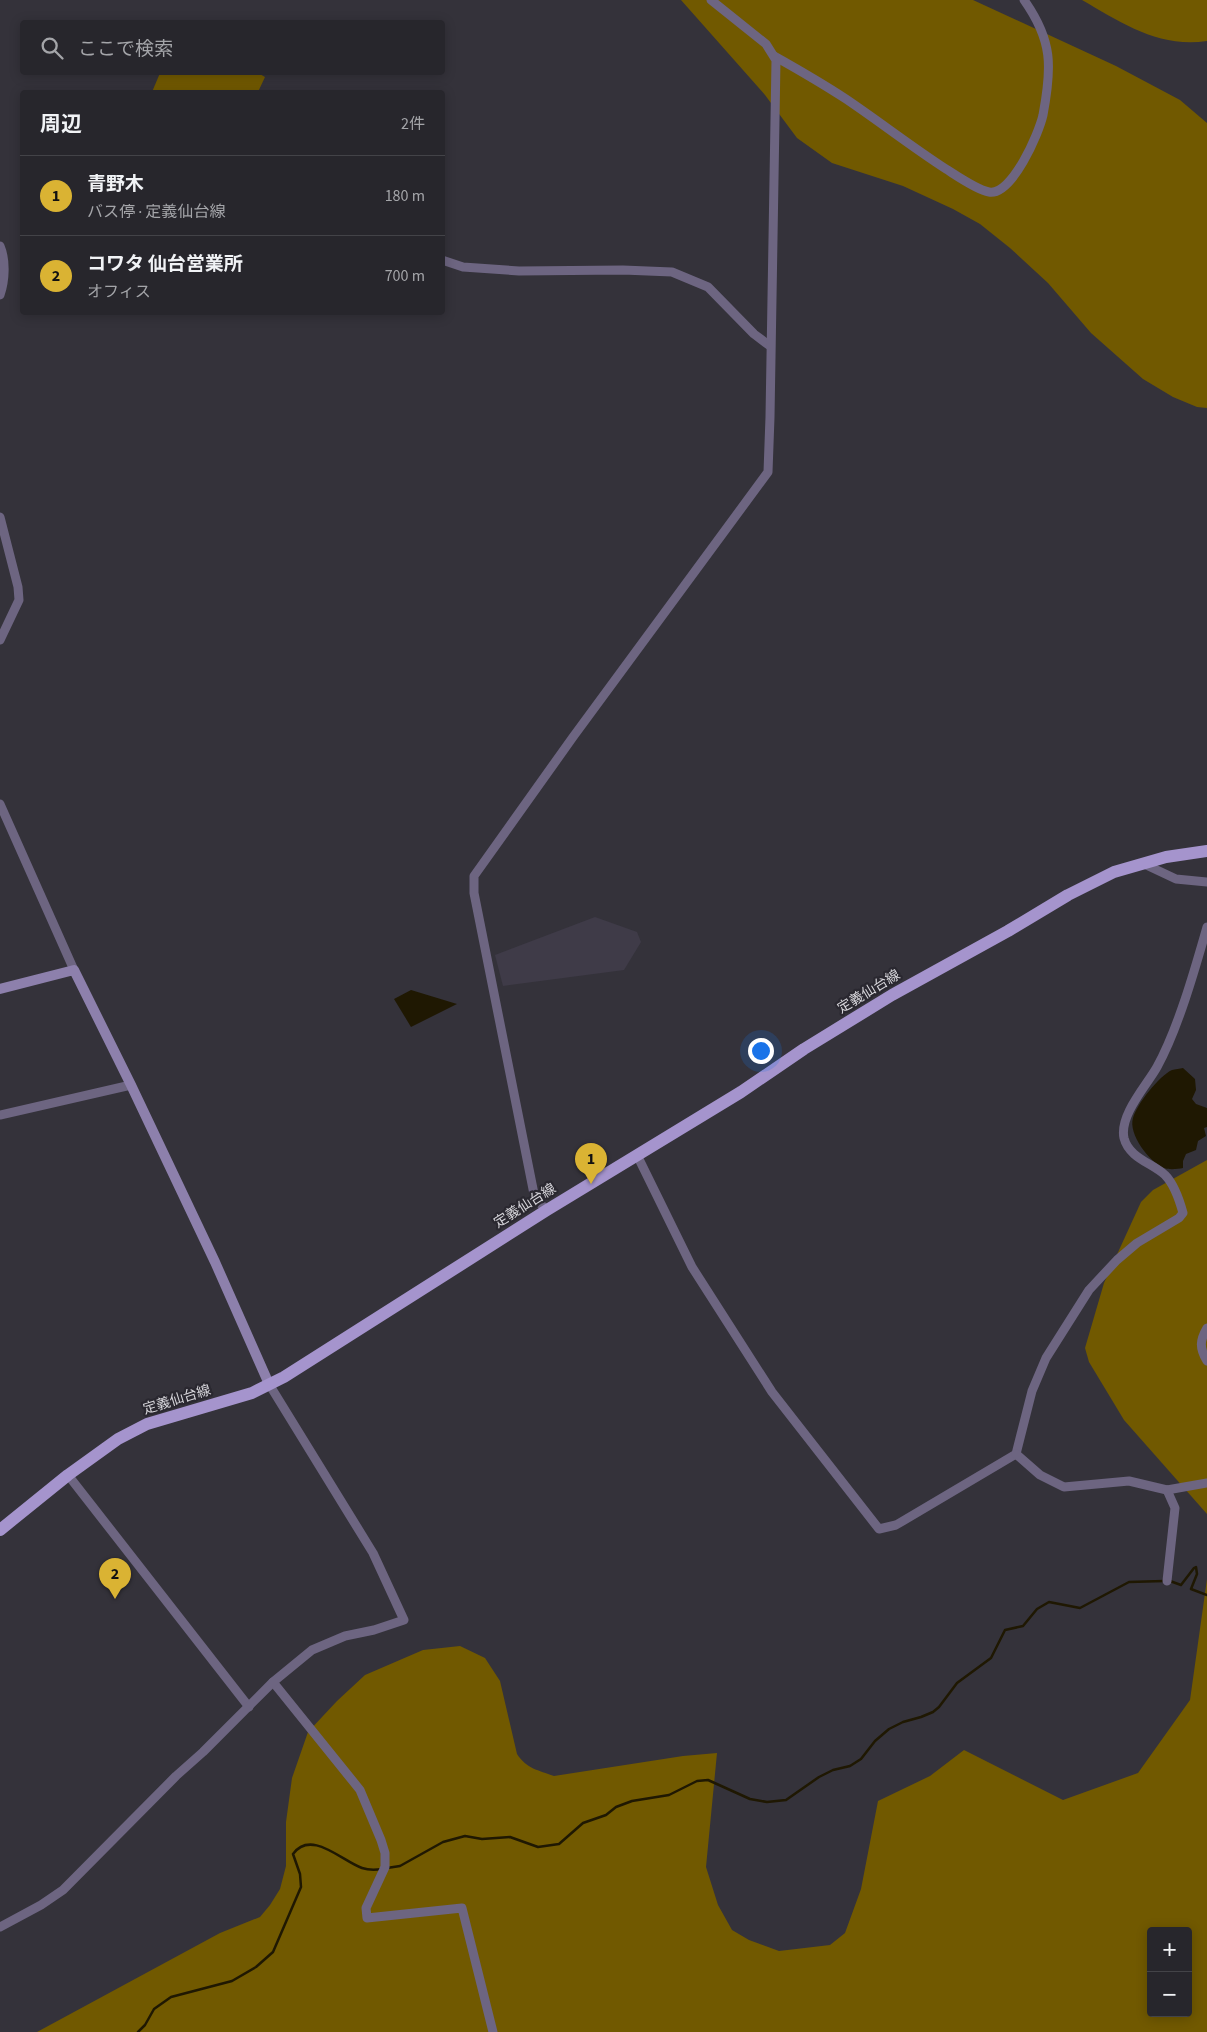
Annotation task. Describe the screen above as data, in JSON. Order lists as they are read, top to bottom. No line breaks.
{"streets":{"main road":["定義仙台線"]},"page":{"search":"ここで検索","heading":["周辺","2件"],"list":[{"mark":"1","name":"青野木","note":"バス停 · 定義仙台線","value":"180 m"},{"mark":"2","name":"コワタ 仙台営業所","note":"オフィス","value":"700 m"}],"pins":["1","2"],"map_buttons":["+","−"]}}
